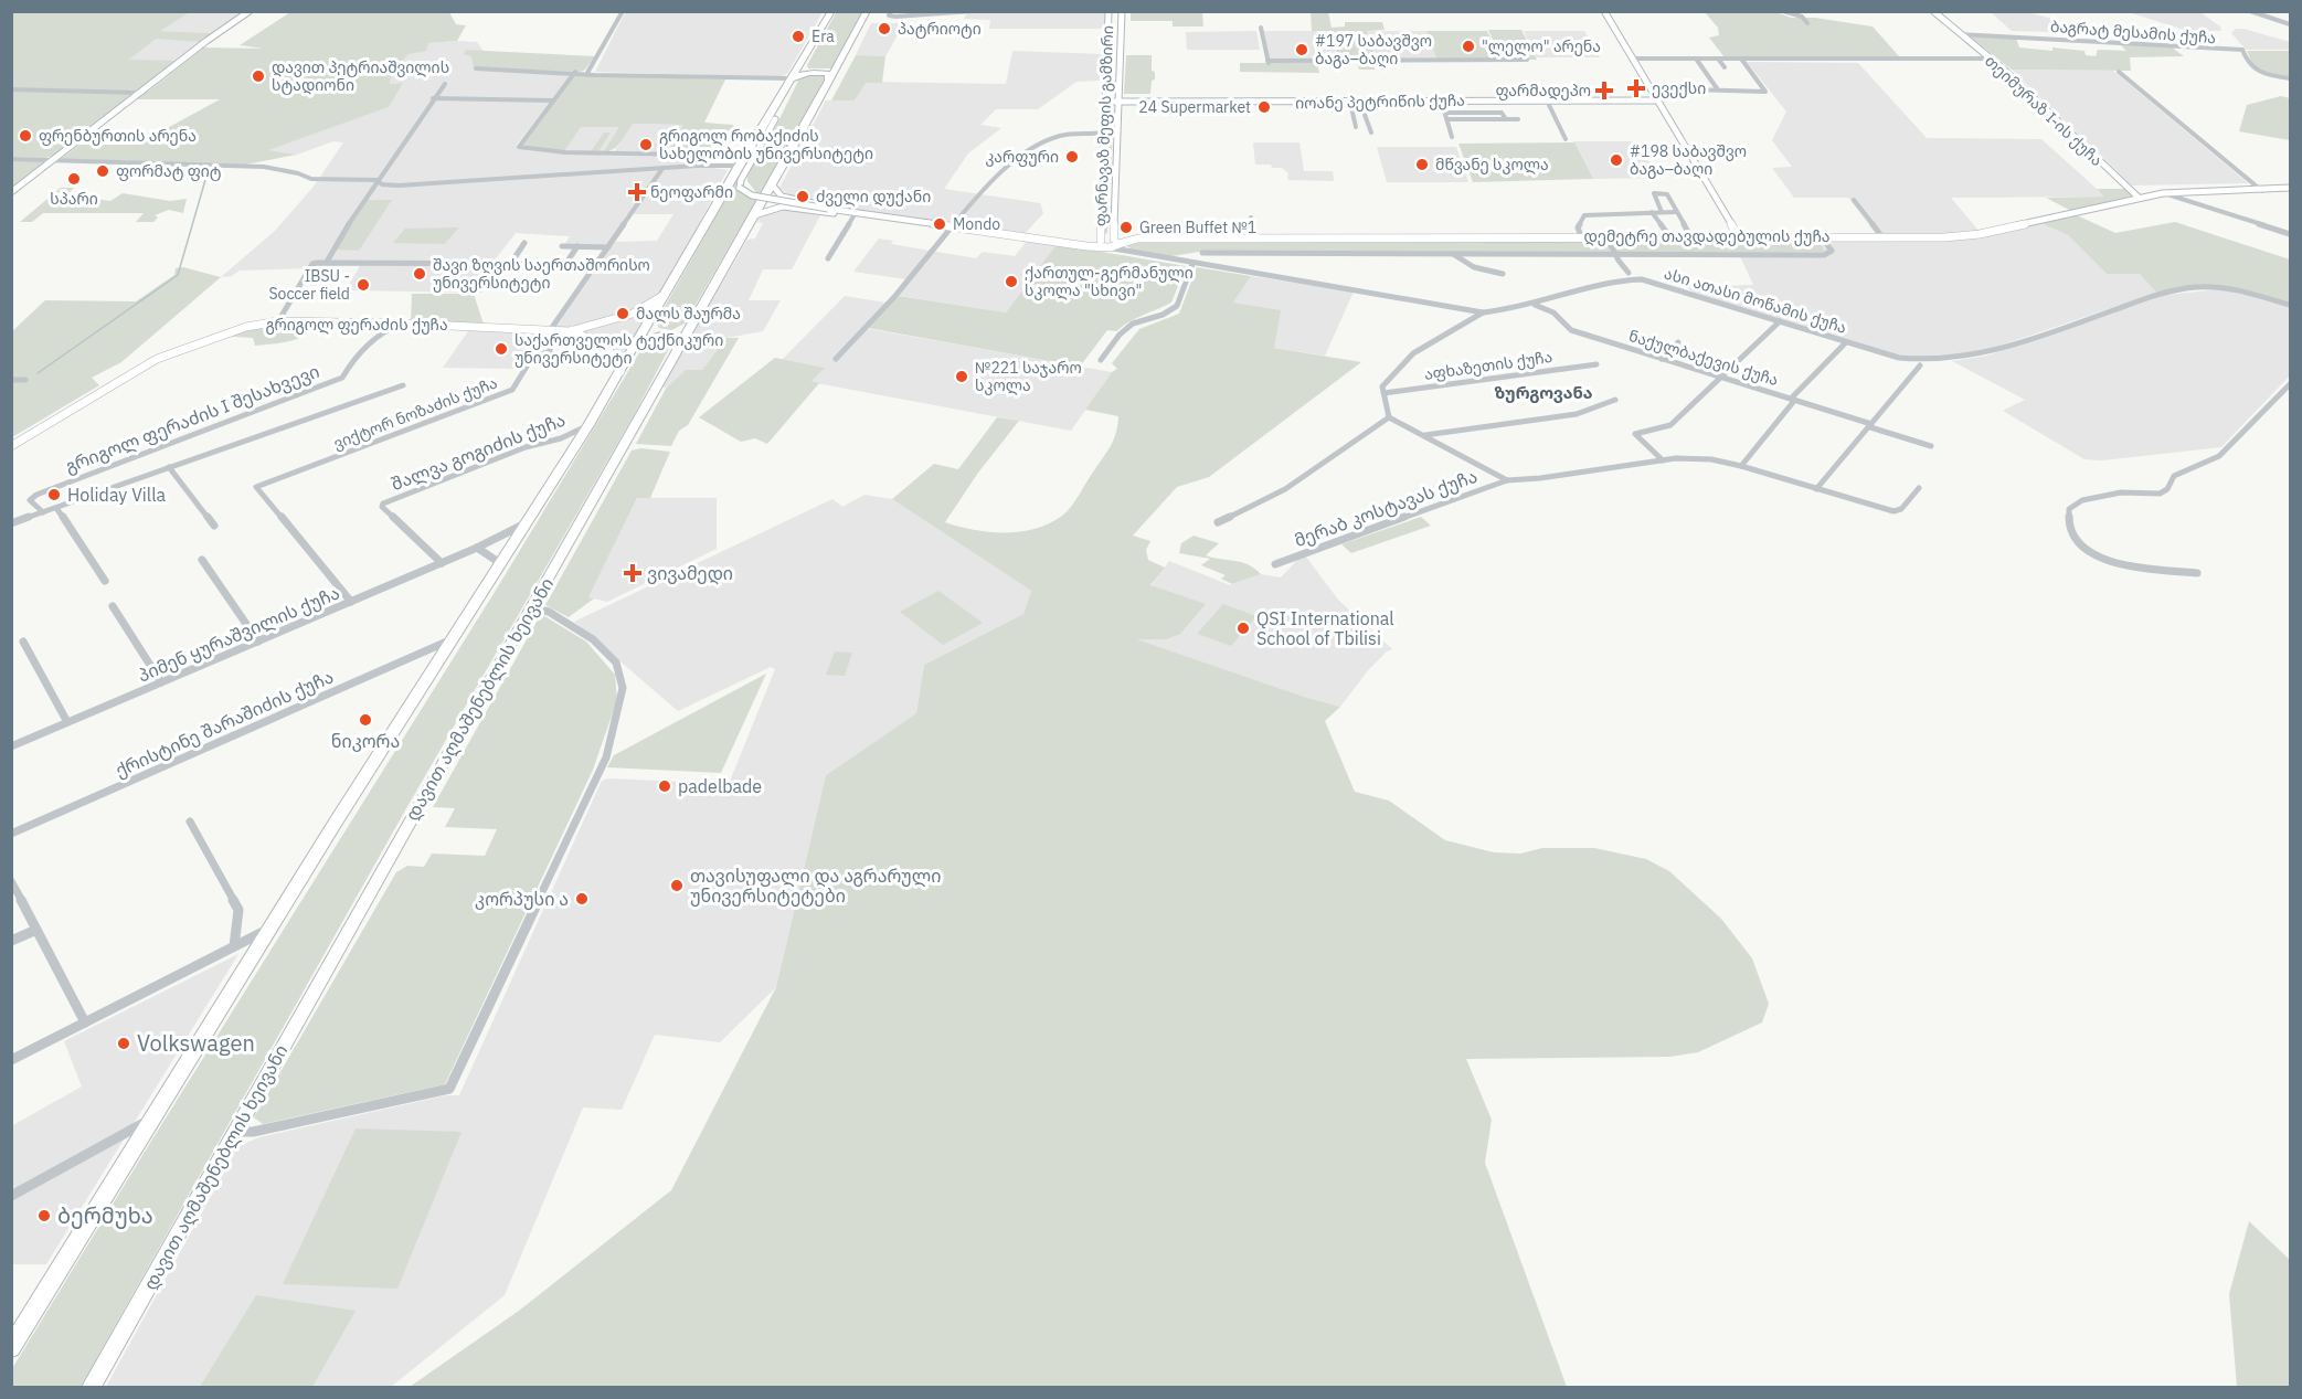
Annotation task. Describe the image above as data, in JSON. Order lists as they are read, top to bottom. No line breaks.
{"streets":{"highway":["დავით აღმაშენებლის ხეივანი"],"main road":["იოანე პეტრიწის ქუჩა","თეიმურაზ I-ის ქუჩა","ფარნავაზ მეფის გამზირი","დემეტრე თავდადებულის ქუჩა","გრიგოლ ფერაძის ქუჩა"],"street":["ბაგრატ მესამის ქუჩა","ასი ათასი მოწამის ქუჩა","ნაქულბაქევის ქუჩა","აფხაზეთის ქუჩა","ვიქტორ ნოზაძის ქუჩა","გრიგოლ ფერაძის I შესახვევი","შალვა გოგიძის ქუჩა","მერაბ კოსტავას ქუჩა","პიმენ ყურაშვილის ქუჩა","ქრისტინე შარაშიძის ქუჩა"]},"crossings":[["ბაგრატ მესამის ქუჩა","თეიმურაზ I-ის ქუჩა"],["იოანე პეტრიწის ქუჩა","ფარნავაზ მეფის გამზირი"],["თეიმურაზ I-ის ქუჩა","დემეტრე თავდადებულის ქუჩა"],["ფარნავაზ მეფის გამზირი","დემეტრე თავდადებულის ქუჩა"],["ფარნავაზ მეფის გამზირი","ასი ათასი მოწამის ქუჩა"],["დემეტრე თავდადებულის ქუჩა","ასი ათასი მოწამის ქუჩა"],["ასი ათასი მოწამის ქუჩა","ნაქულბაქევის ქუჩა"],["გრიგოლ ფერაძის ქუჩა","ვიქტორ ნოზაძის ქუჩა"],["გრიგოლ ფერაძის ქუჩა","გრიგოლ ფერაძის I შესახვევი"],["ვიქტორ ნოზაძის ქუჩა","პიმენ ყურაშვილის ქუჩა"],["შალვა გოგიძის ქუჩა","პიმენ ყურაშვილის ქუჩა"]],"districts":["ზურგოვანა"],"places":{"other":["პატრიოტი","Era","\"ლელო\" არენა","#197 საბავშვო ბაგა–ბაღი","დავით პეტრიაშვილის სტადიონი","24 Supermarket","ფრენბურთის არენა","გრიგოლ რობაქიძის სახელობის უნივერსიტეტი","კარფური","#198 საბავშვო ბაგა–ბაღი","მწვანე სკოლა","ფორმატ ფიტ","სპარი","ძველი დუქანი","Mondo","Green Buffet №1","შავი ზღვის საერთაშორისო უნივერსიტეტი","ქართულ-გერმანული სკოლა \"სხივი\"","IBSU - Soccer field","მალს შაურმა","საქართველოს ტექნიკური უნივერსიტეტი","№221 საჯარო სკოლა","Holiday Villa","QSI International School of Tbilisi","ნიკორა","padelbade","თავისუფალი და აგრარული უნივერსიტეტები","კორპუსი ა","Volkswagen","ბერმუხა"],"health":["ევექსი","ფარმადეპო","ნეოფარმი","ვივამედი"]}}
